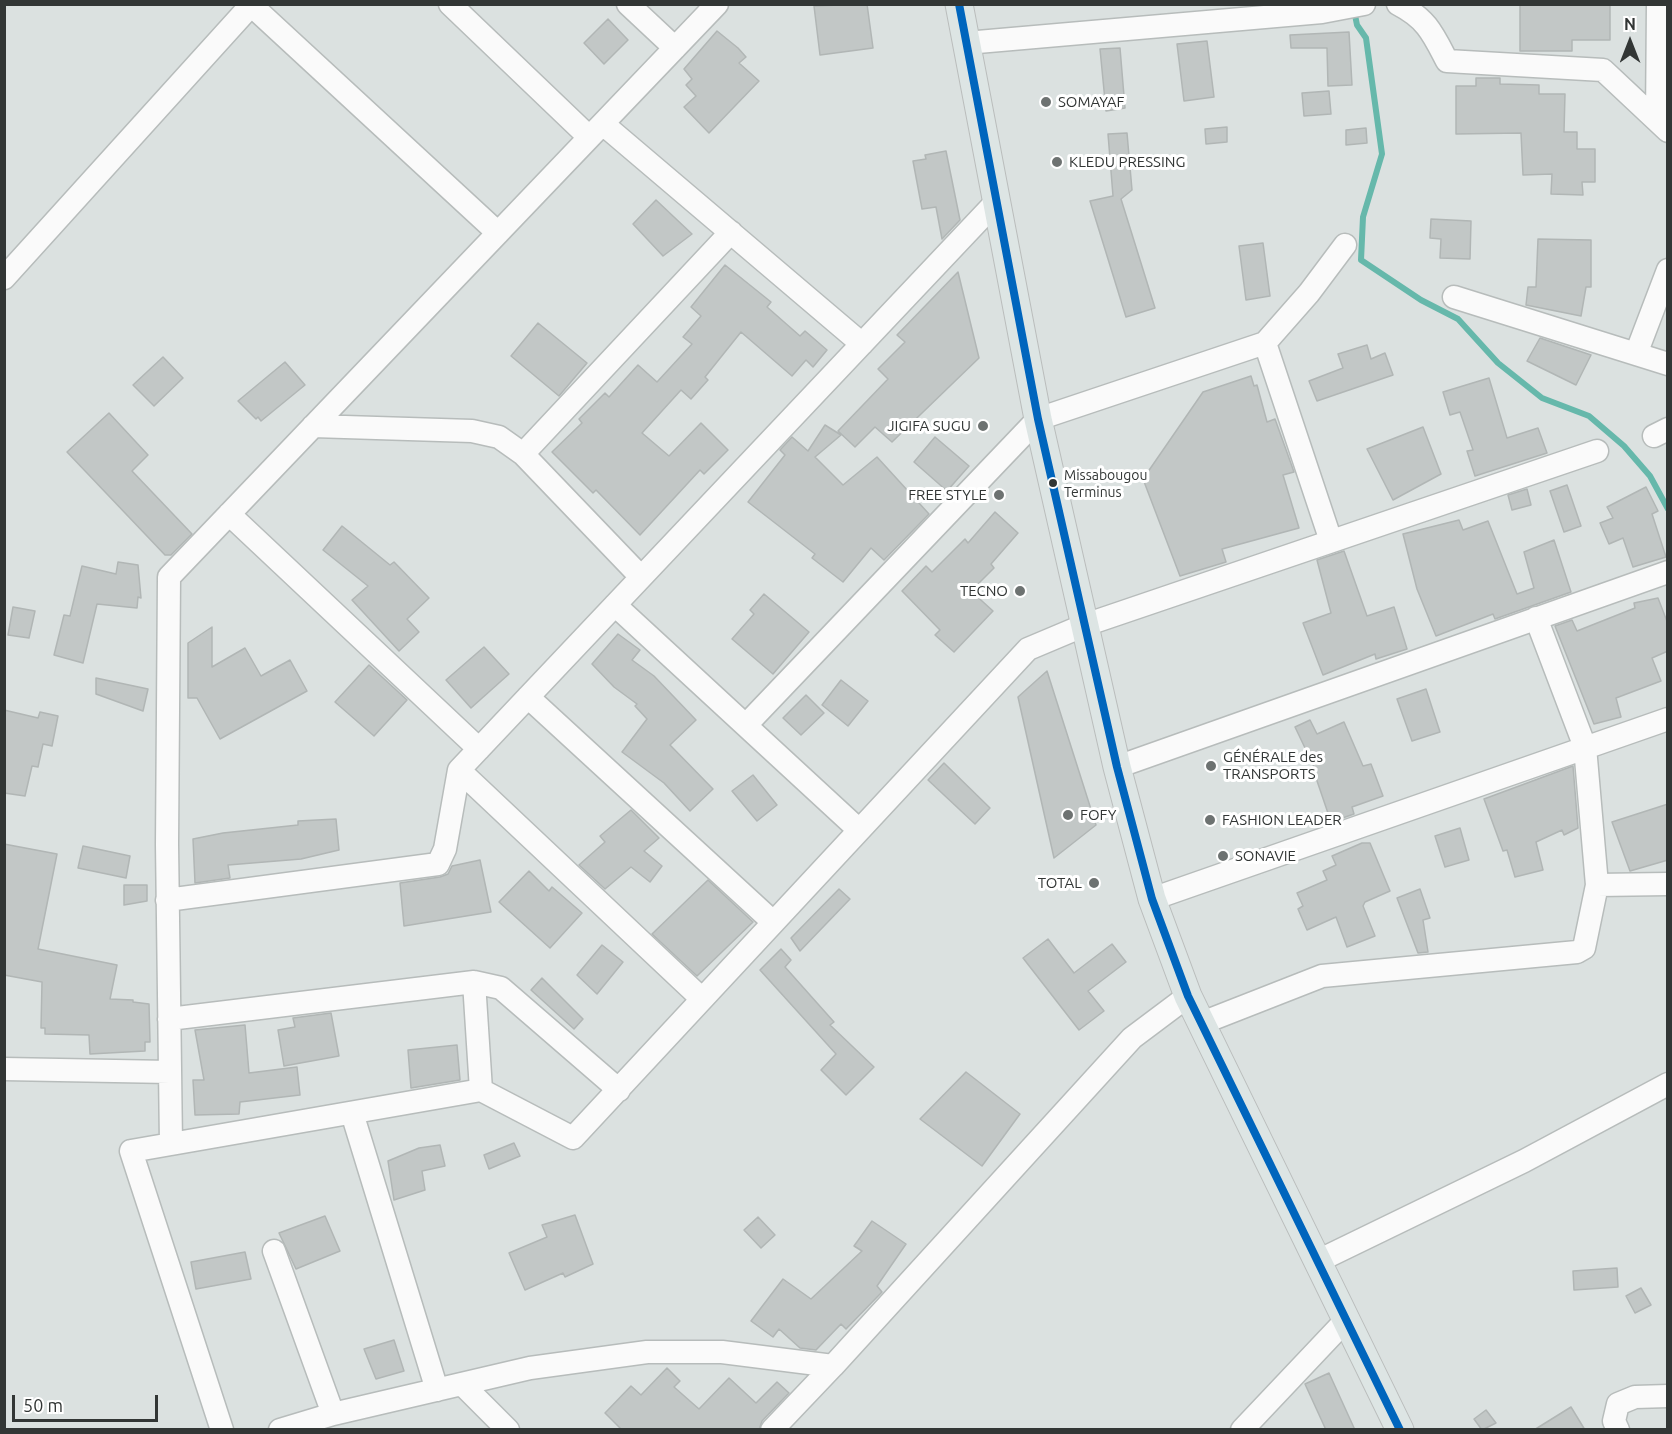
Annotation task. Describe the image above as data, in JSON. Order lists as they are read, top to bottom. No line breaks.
{"places":["SOMAYAF","KLEDU PRESSING","JIGIFA SUGU","Missabougou Terminus","FREE STYLE","TECNO","GÉNÉRALE des TRANSPORTS","FOFY","FASHION LEADER","SONAVIE","TOTAL"],"scale_bar":"50 m","north":"top"}
